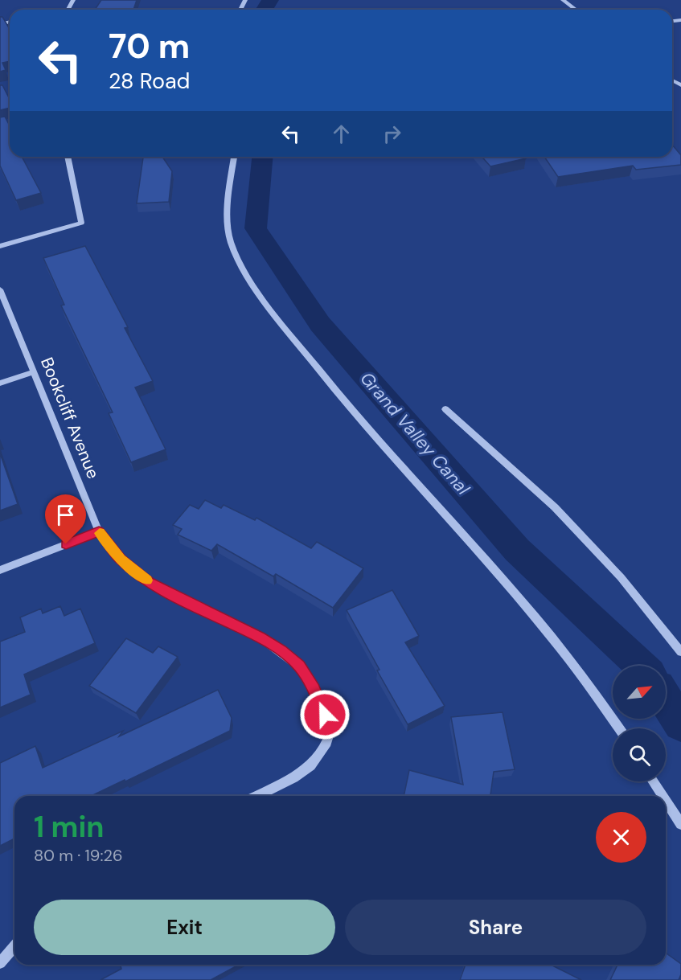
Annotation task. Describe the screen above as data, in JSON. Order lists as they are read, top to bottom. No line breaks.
{"streets":{"street":["Bookcliff Avenue"]},"water":["Grand Valley Canal"],"north":"top right","page":{"turn":["70 m","28 Road"],"heading":["1 min","80 m · 19:26"],"buttons":["Exit","Share"]}}
